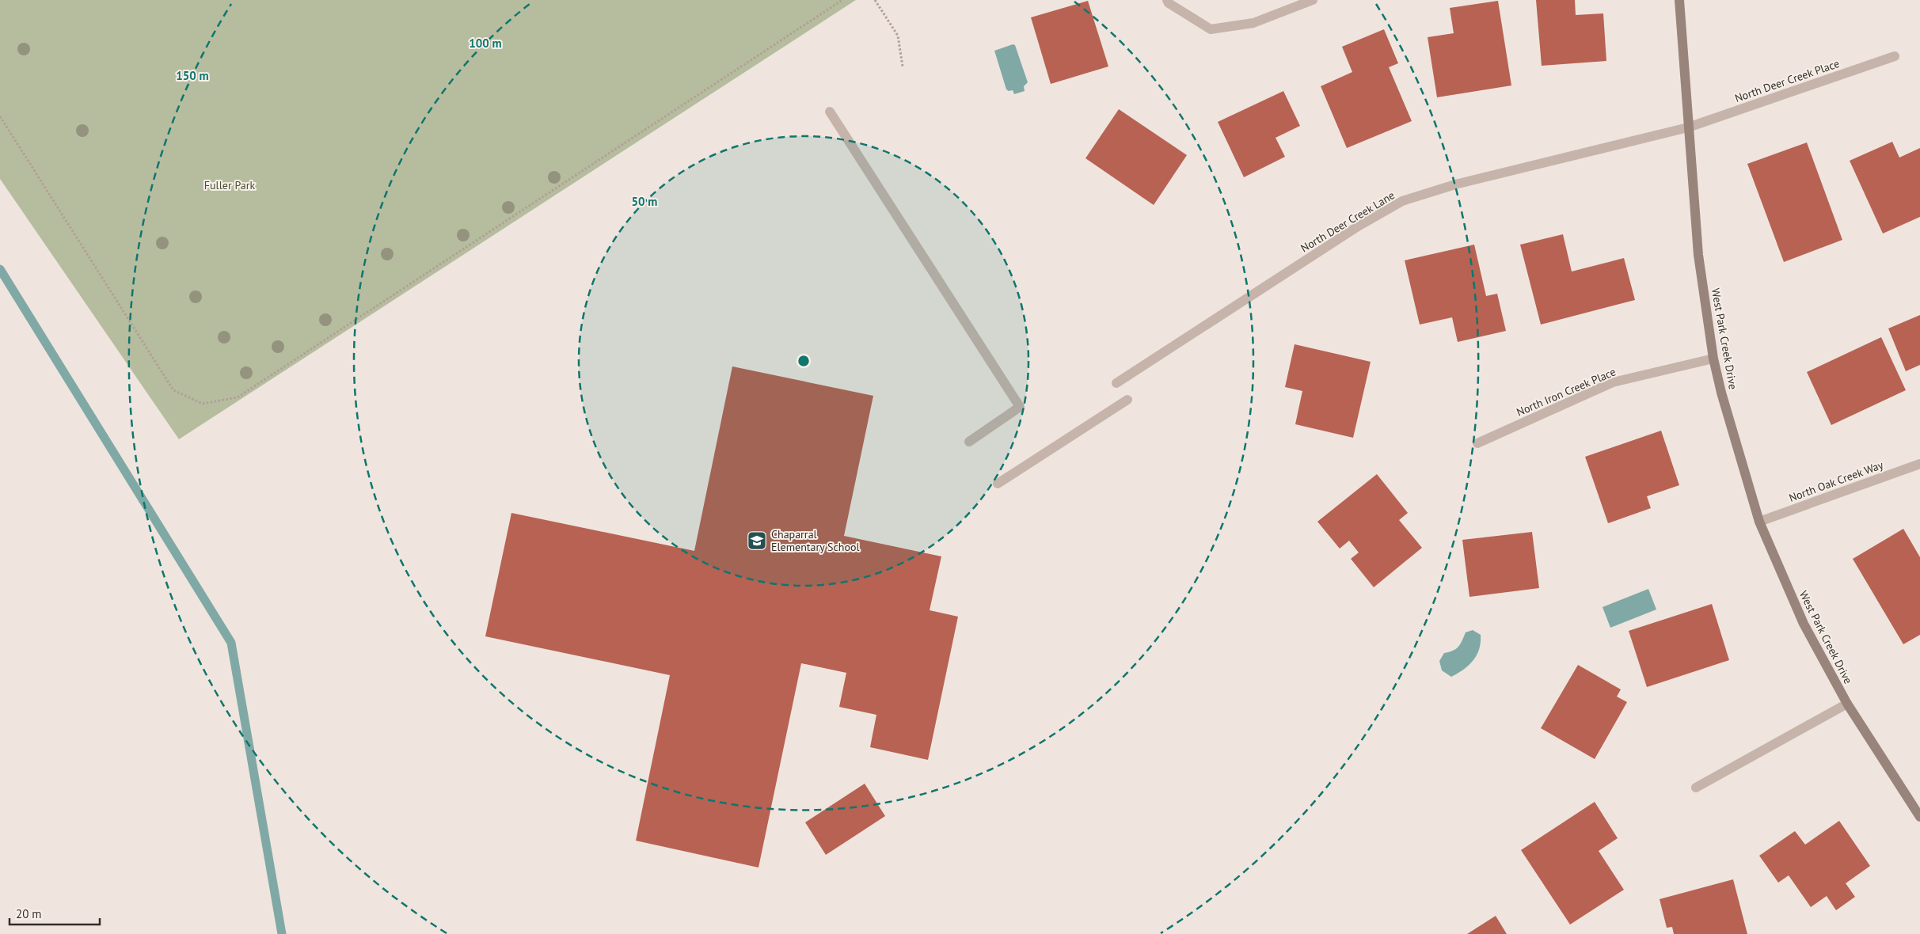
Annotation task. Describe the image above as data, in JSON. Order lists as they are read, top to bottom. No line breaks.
{"streets":{"street":["North Deer Creek Place","North Deer Creek Lane","West Park Creek Drive","North Iron Creek Place","North Oak Creek Way"]},"crossings":[["North Deer Creek Place","North Deer Creek Lane"],["North Deer Creek Place","West Park Creek Drive"],["North Deer Creek Lane","West Park Creek Drive"],["West Park Creek Drive","North Iron Creek Place"],["West Park Creek Drive","North Oak Creek Way"]],"parks":["Fuller Park"],"places":{"school or university":["Chaparral Elementary School"]},"scale_bar":"20 m","rings":["100 m","150 m","50 m"]}
